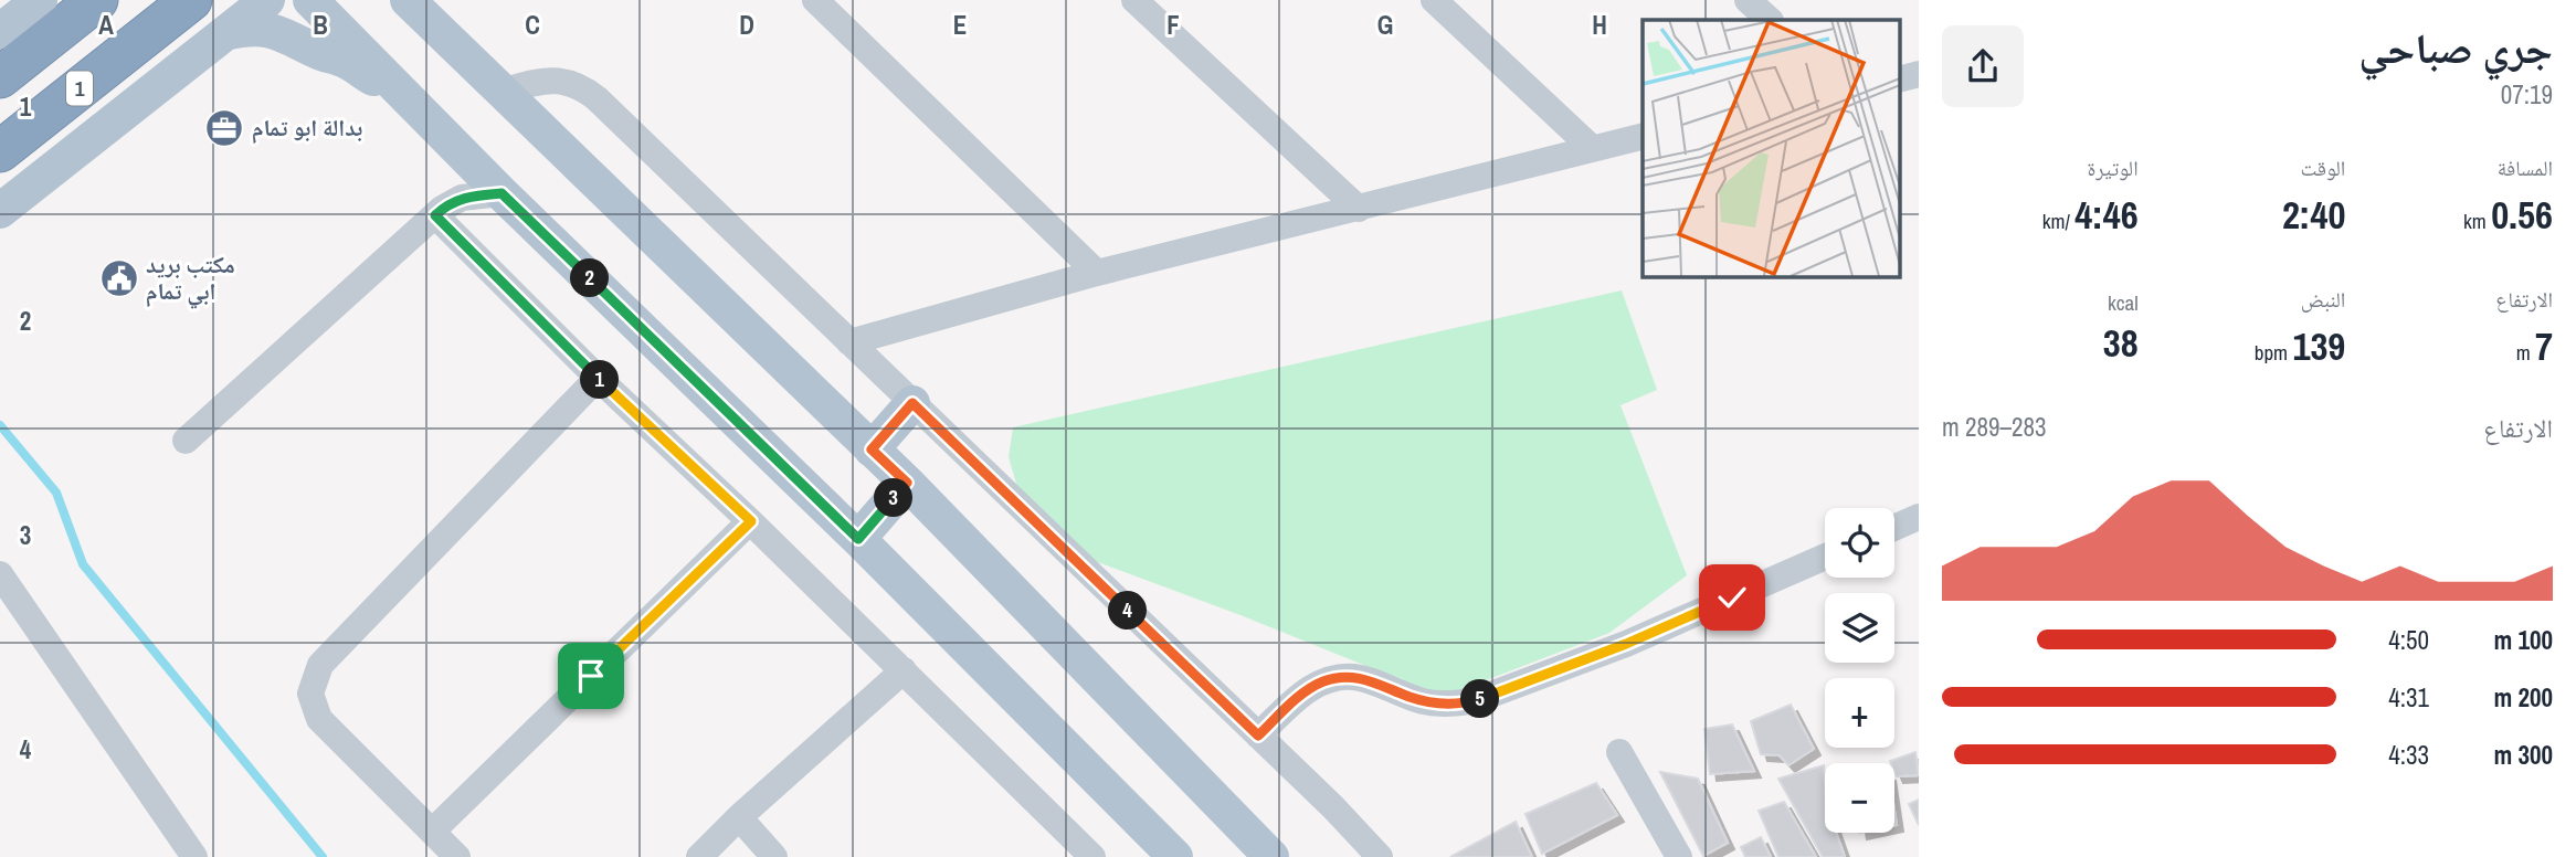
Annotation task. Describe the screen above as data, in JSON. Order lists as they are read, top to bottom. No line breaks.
{"streets":{"highway":["1"]},"places":{"office":["بدالة ابو تمام"],"public building":["مكتب بريد ابي تمام"]},"page":{"heading":["جري صباحي","07:19"],"stats":[["المسافة","0.56 km"],["الوقت","2:40"],["الوتيرة","4:46 /km"],["الارتفاع","7 m"],["النبض","139 bpm"],["kcal","38"]],"pins":["2","1","3","4","5"],"chart":["الارتفاع","283–289 m"],"map_buttons":["+","−"],"list":[{"name":"100 m","note":"4:50"},{"name":"200 m","note":"4:31"},{"name":"300 m","note":"4:33"}]},"grid":{"columns":["A","B","C","D","E","F","G","H"],"rows":["1","2","3","4"]}}
